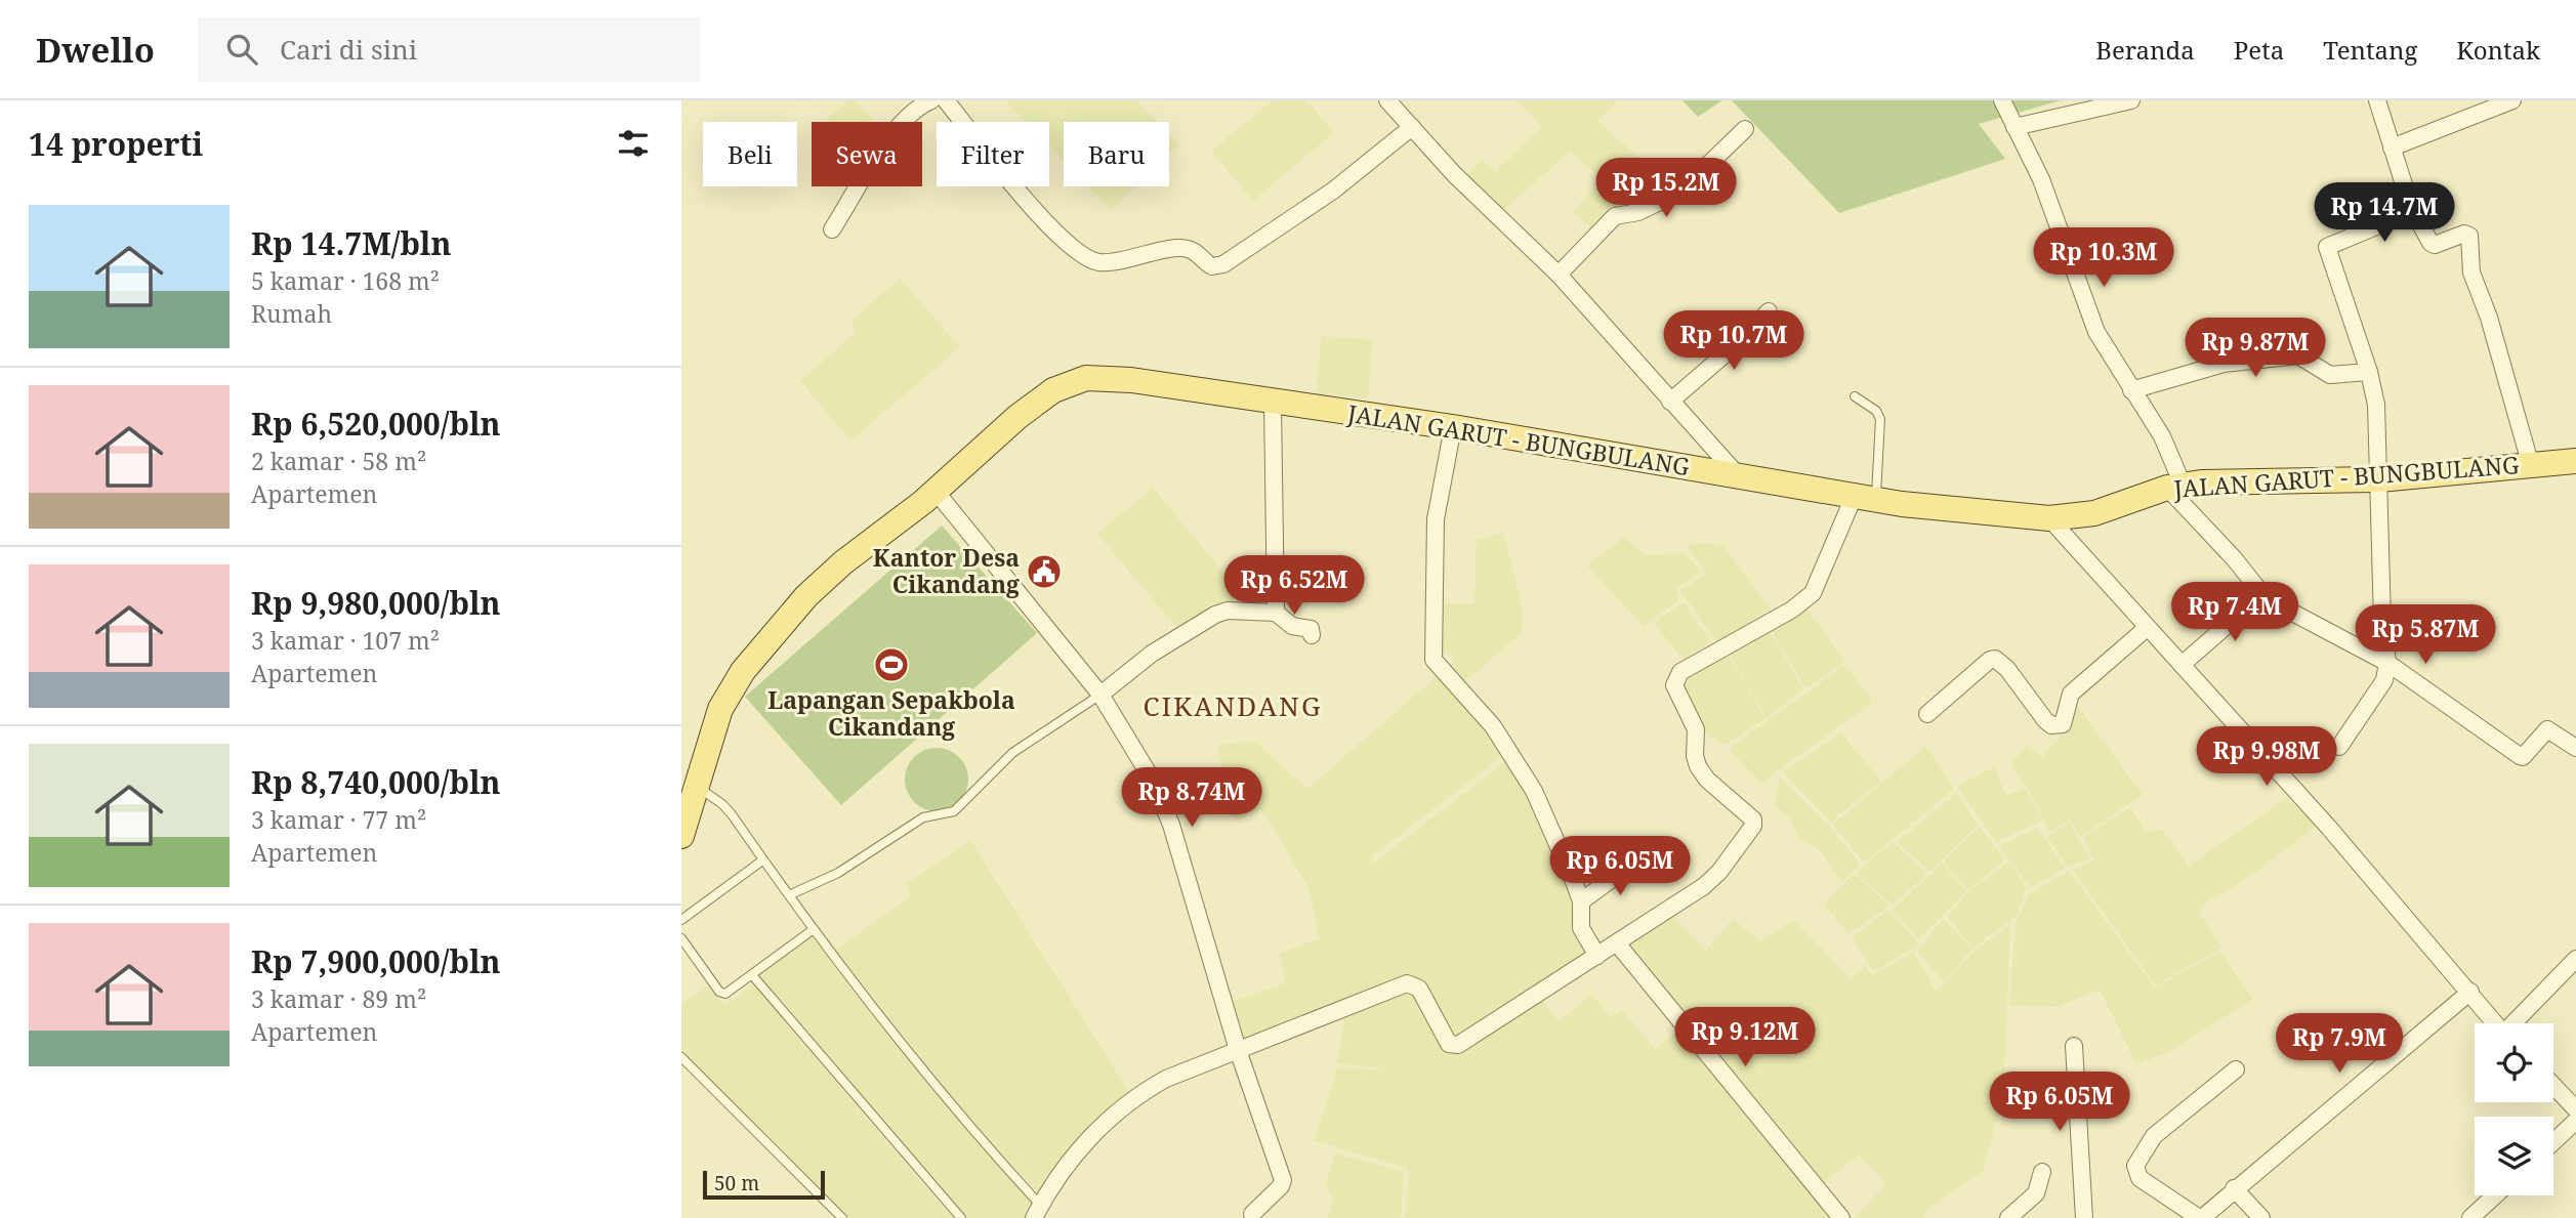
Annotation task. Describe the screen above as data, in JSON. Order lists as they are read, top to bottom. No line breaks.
{"streets":{"main road":["JALAN GARUT - BUNGBULANG"]},"districts":["CIKANDANG"],"places":{"public building":["Kantor Desa Cikandang"],"sports":["Lapangan Sepakbola Cikandang"]},"scale_bar":"50 m","page":{"header":"Dwello","search":"Cari di sini","nav":["Beranda","Peta","Tentang","Kontak"],"heading":"14 properti","chip":["Beli","Sewa","Filter","Baru"],"price":["Rp 15.2M","Rp 14.7M","Rp 10.3M","Rp 10.7M","Rp 9.87M","Rp 6.52M","Rp 7.4M","Rp 5.87M","Rp 9.98M","Rp 8.74M","Rp 6.05M","Rp 9.12M","Rp 7.9M","Rp 6.05M"],"list":[{"name":"Rp 14.7M/bln","note":"5 kamar · 168 m² · Rumah"},{"name":"Rp 6,520,000/bln","note":"2 kamar · 58 m² · Apartemen"},{"name":"Rp 9,980,000/bln","note":"3 kamar · 107 m² · Apartemen"},{"name":"Rp 8,740,000/bln","note":"3 kamar · 77 m² · Apartemen"},{"name":"Rp 7,900,000/bln","note":"3 kamar · 89 m² · Apartemen"}],"scale":"50 m"}}
